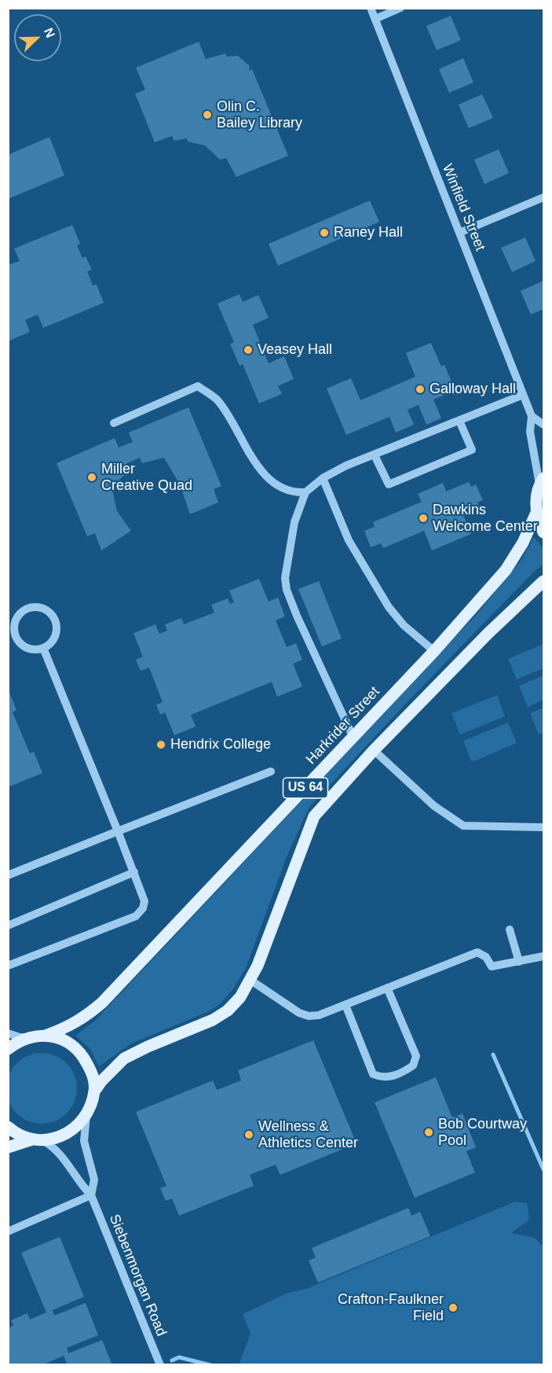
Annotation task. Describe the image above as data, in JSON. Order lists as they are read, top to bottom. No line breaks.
{"streets":{"main road":["Harkrider Street","US 64"],"street":["Winfield Street","Siebenmorgan Road"]},"places":["Olin C. Bailey Library","Raney Hall","Veasey Hall","Galloway Hall","Miller Creative Quad","Dawkins Welcome Center","Hendrix College","Bob Courtway Pool","Wellness & Athletics Center","Crafton-Faulkner Field"],"north":"top right"}
